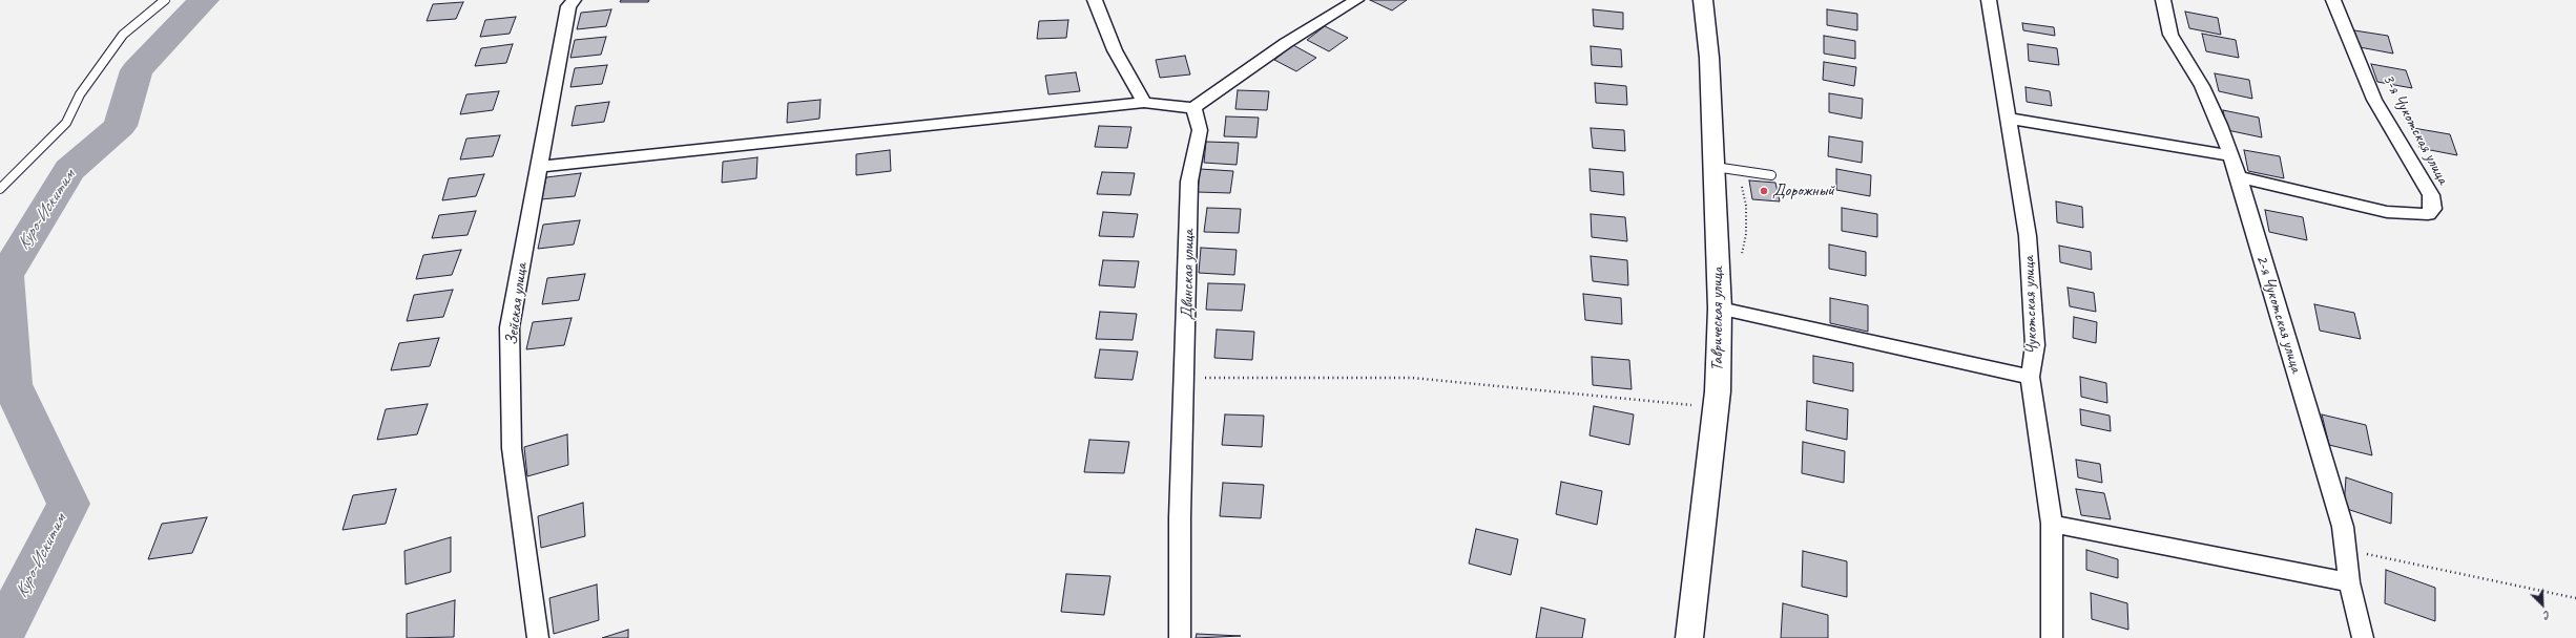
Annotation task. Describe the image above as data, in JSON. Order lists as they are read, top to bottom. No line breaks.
{"streets":{"main road":["Таврическая улица"],"street":["3-я Чукотская улица","Двинская улица","Зейская улица","Чукотская улица","2-я Чукотская улица"]},"crossings":[["3-я Чукотская улица","2-я Чукотская улица"]],"water":["Куро-Искитим"],"places":["Дорожный"],"north":"bottom right"}
